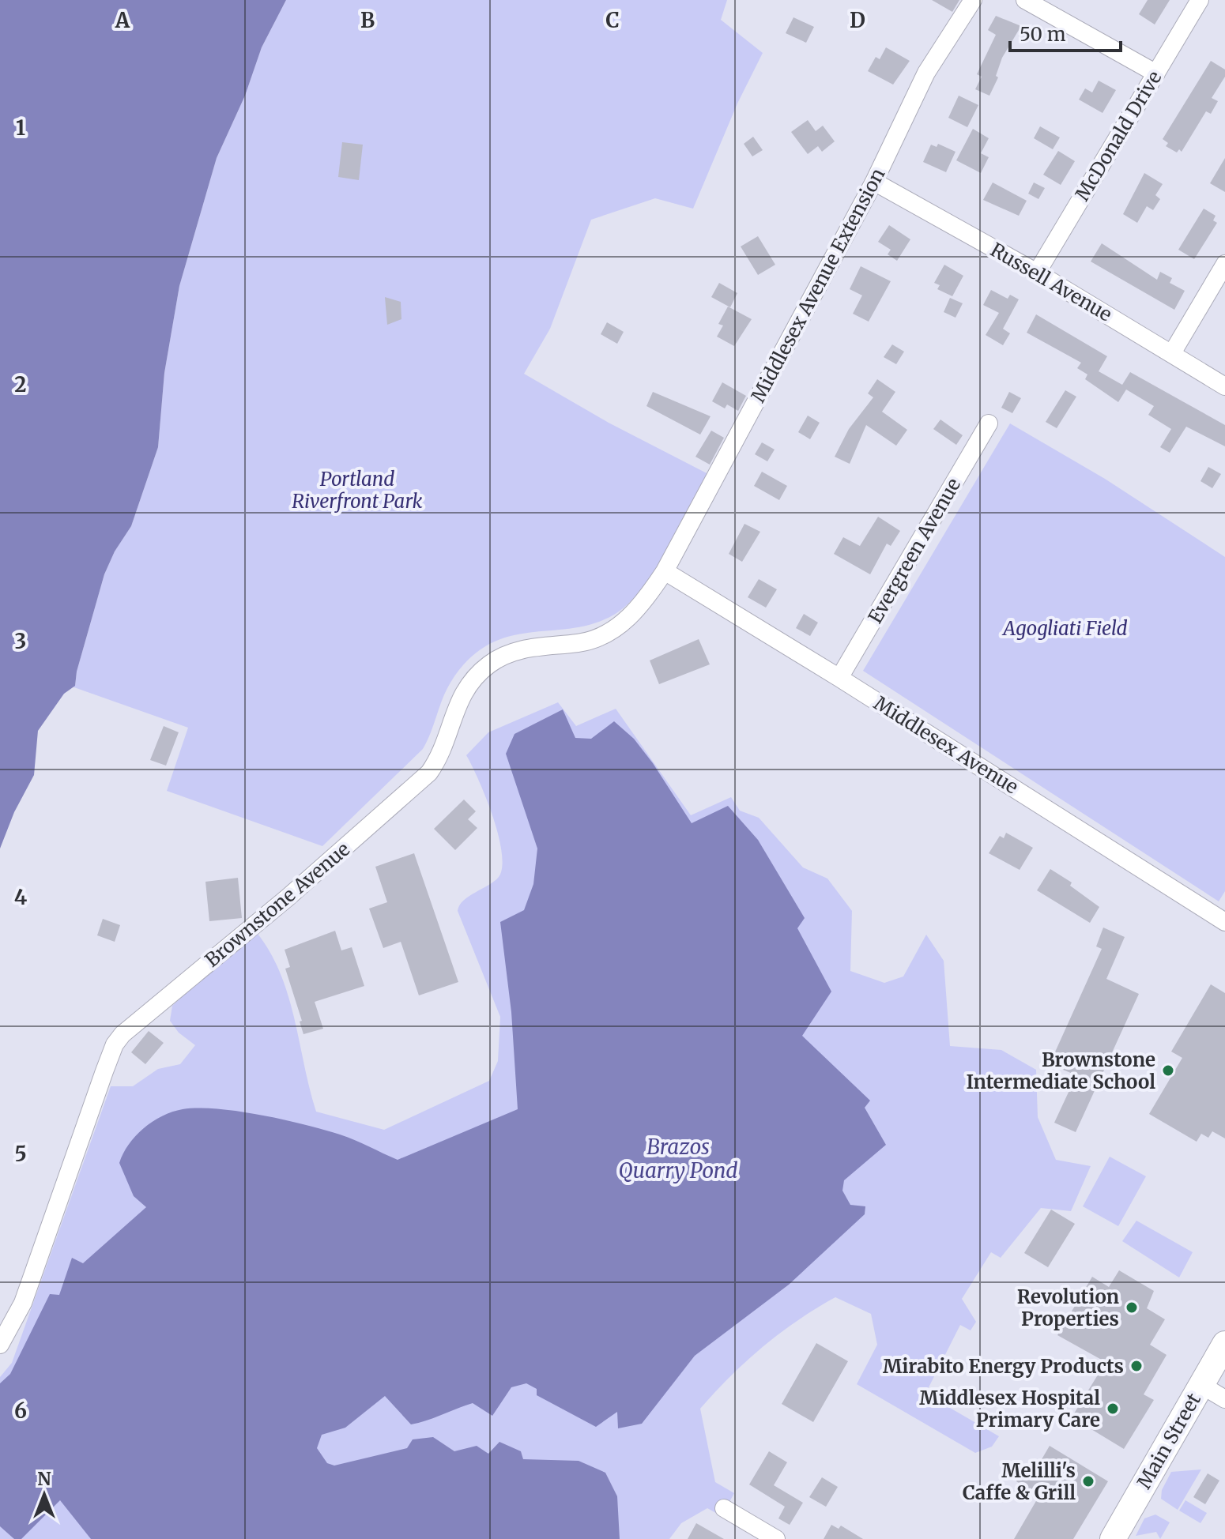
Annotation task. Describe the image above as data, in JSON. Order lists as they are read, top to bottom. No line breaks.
{"streets":{"main road":["Main Street"],"street":["McDonald Drive","Russell Avenue","Middlesex Avenue Extension","Evergreen Avenue","Middlesex Avenue","Brownstone Avenue"]},"crossings":[["McDonald Drive","Russell Avenue"],["Russell Avenue","Middlesex Avenue Extension"],["Middlesex Avenue Extension","Middlesex Avenue"],["Middlesex Avenue Extension","Brownstone Avenue"],["Evergreen Avenue","Middlesex Avenue"],["Middlesex Avenue","Brownstone Avenue"]],"water":["Brazos Quarry Pond"],"parks":["Portland Riverfront Park","Agogliati Field"],"places":["Brownstone Intermediate School","Revolution Properties","Mirabito Energy Products","Middlesex Hospital Primary Care","Melilli's Caffe & Grill"],"scale_bar":"50 m","north":"top","grid":{"columns":["A","B","C","D"],"rows":["1","2","3","4","5","6"]}}
